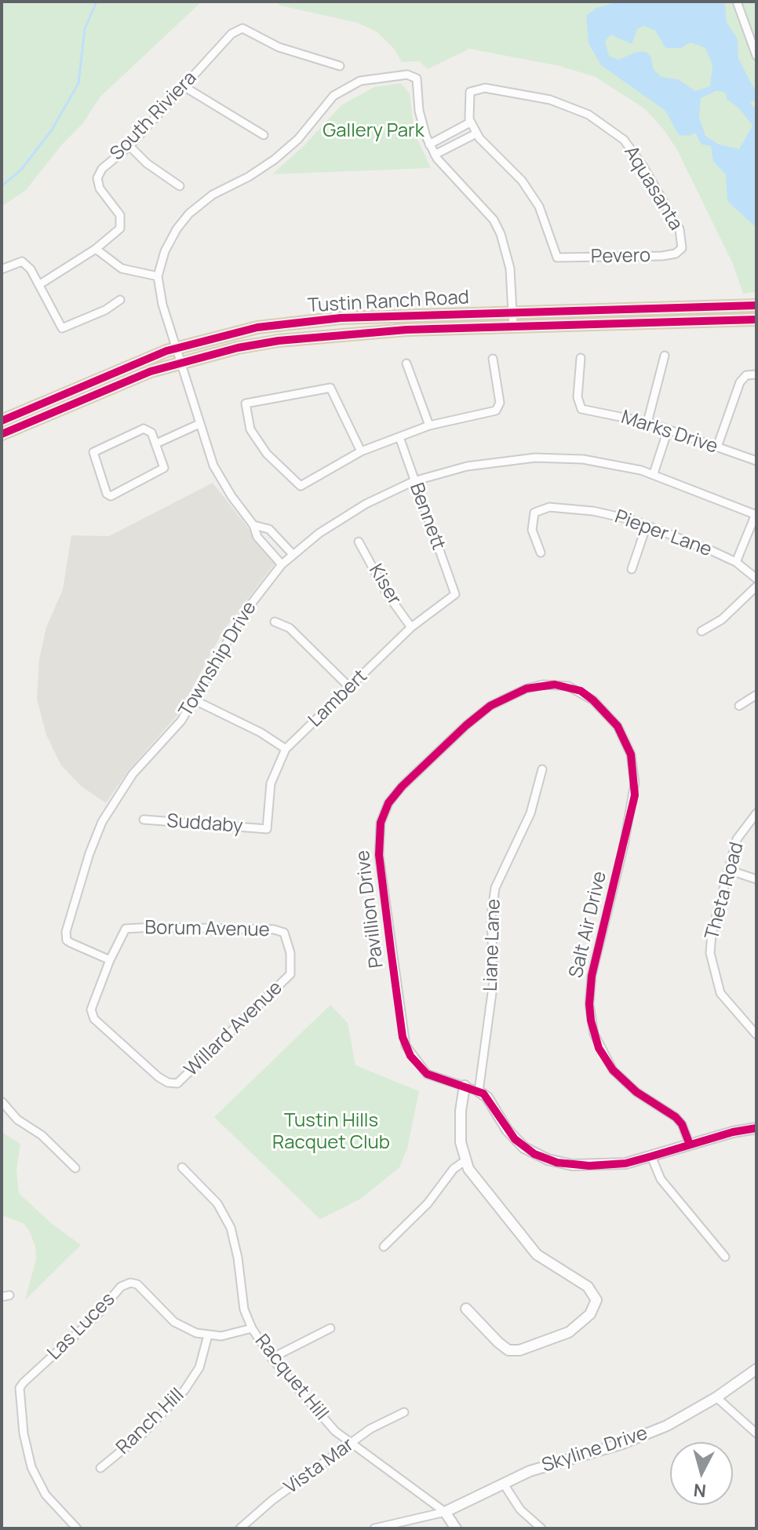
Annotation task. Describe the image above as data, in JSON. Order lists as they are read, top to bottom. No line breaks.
{"streets":{"main road":["Tustin Ranch Road"],"street":["South Riviera","Aquasanta","Pevero","Marks Drive","Bennett","Pieper Lane","Kiser","Township Drive","Lambert","Suddaby","Theta Road","Pavillion Drive","Salt Air Drive","Borum Avenue","Liane Lane","Willard Avenue","Las Luces","Racquet Hill","Ranch Hill","Skyline Drive","Vista Mar"]},"crossings":[["Aquasanta","Pevero"],["Bennett","Township Drive"],["Bennett","Lambert"],["Kiser","Lambert"],["Township Drive","Borum Avenue"],["Township Drive","Willard Avenue"],["Lambert","Suddaby"],["Pavillion Drive","Salt Air Drive"],["Pavillion Drive","Liane Lane"],["Borum Avenue","Willard Avenue"],["Las Luces","Racquet Hill"],["Las Luces","Ranch Hill"],["Racquet Hill","Skyline Drive"],["Racquet Hill","Vista Mar"]],"parks":["Gallery Park","Tustin Hills Racquet Club"],"north":"bottom"}
